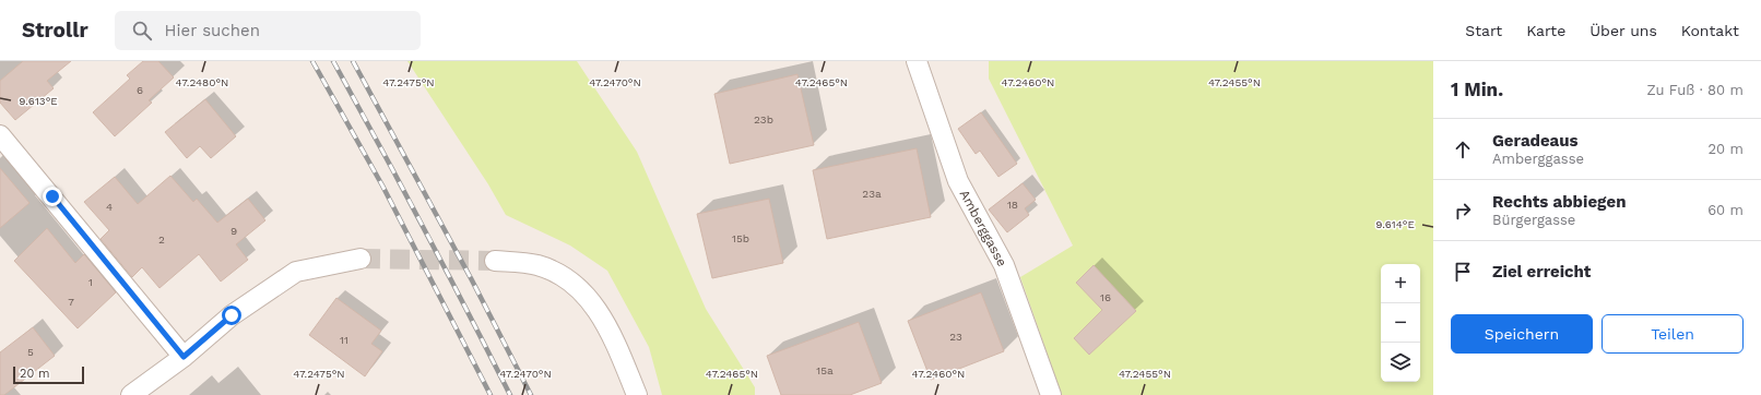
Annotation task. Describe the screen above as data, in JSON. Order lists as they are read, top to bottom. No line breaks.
{"streets":{"street":["Amberggasse"]},"house_numbers":["6","23b","23a","18","4","9","15b","2","1","16","7","23","11","5","15a"],"scale_bar":"20 m","page":{"header":"Strollr","search":"Hier suchen","nav":["Start","Karte","Über uns","Kontakt"],"heading":["1 Min.","Zu Fuß · 80 m"],"list":[["Geradeaus","Amberggasse","20 m"],["Rechts abbiegen","Bürgergasse","60 m"],"Ziel erreicht"],"map_buttons":["+","−"],"buttons":["Speichern","Teilen"],"scale":"20 m"},"coordinates":["47.2480°N","47.2475°N","47.2470°N","47.2465°N","47.2460°N","47.2455°N","9.613°E","9.614°E"]}
